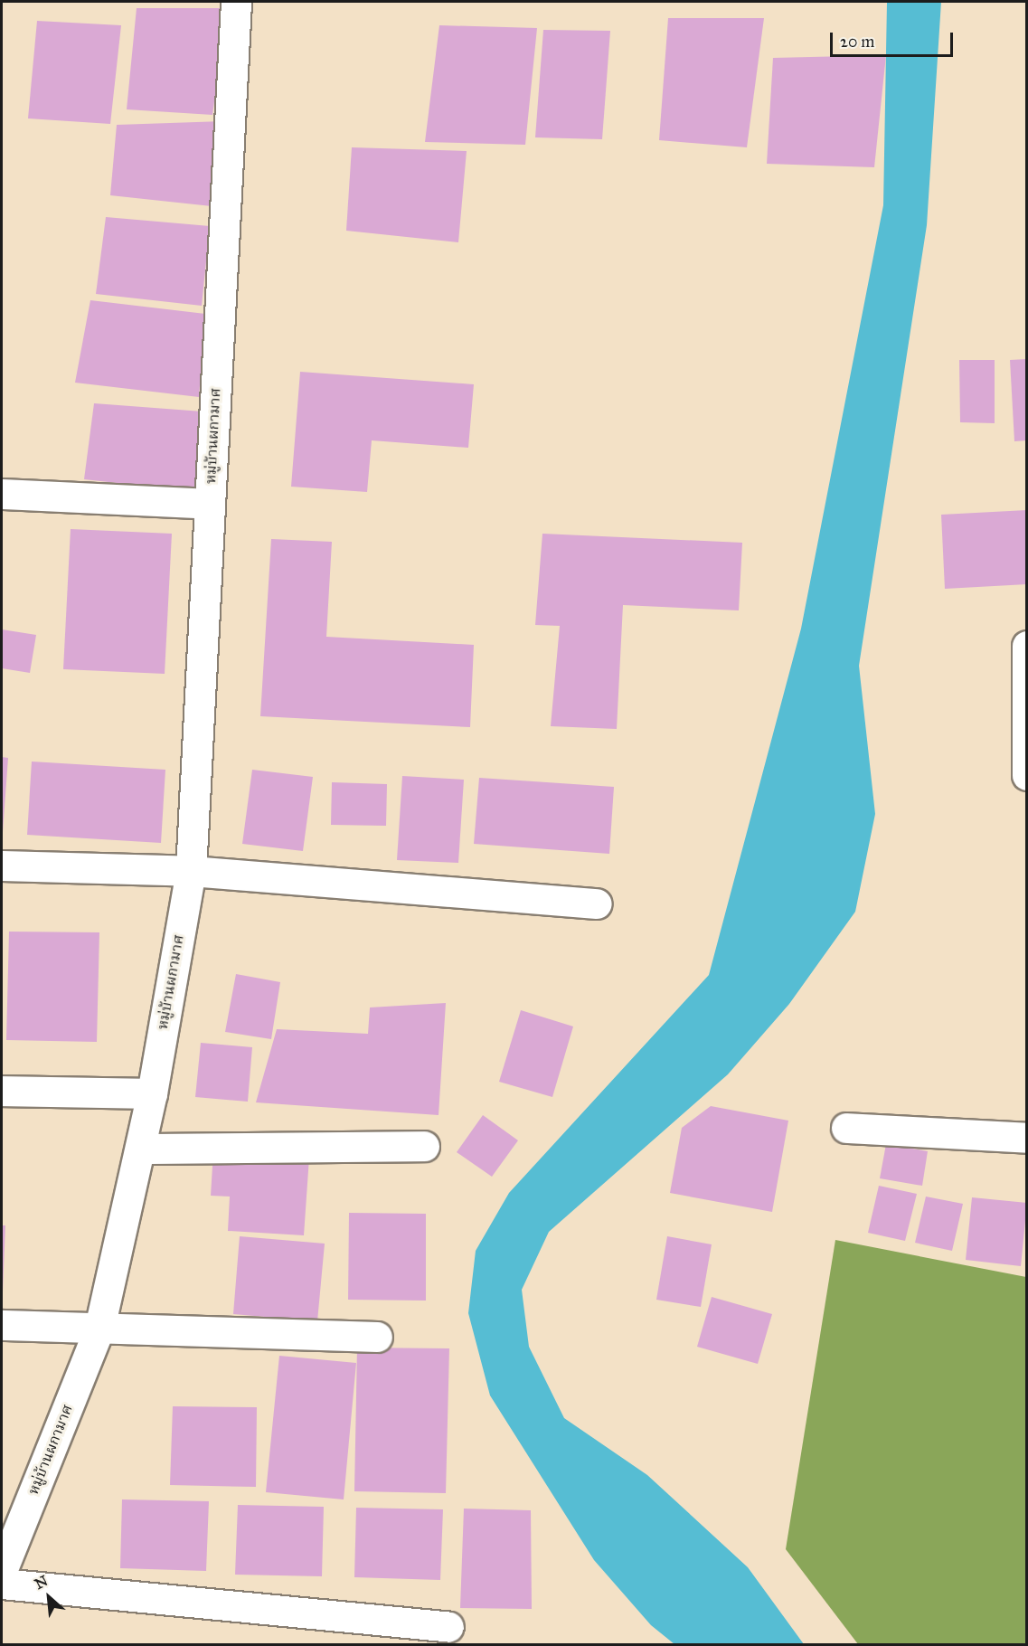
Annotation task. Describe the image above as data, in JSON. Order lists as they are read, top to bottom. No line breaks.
{"streets":{"street":["หมู่บ้านผกามาศ"]},"scale_bar":"20 m","north":"top left"}
